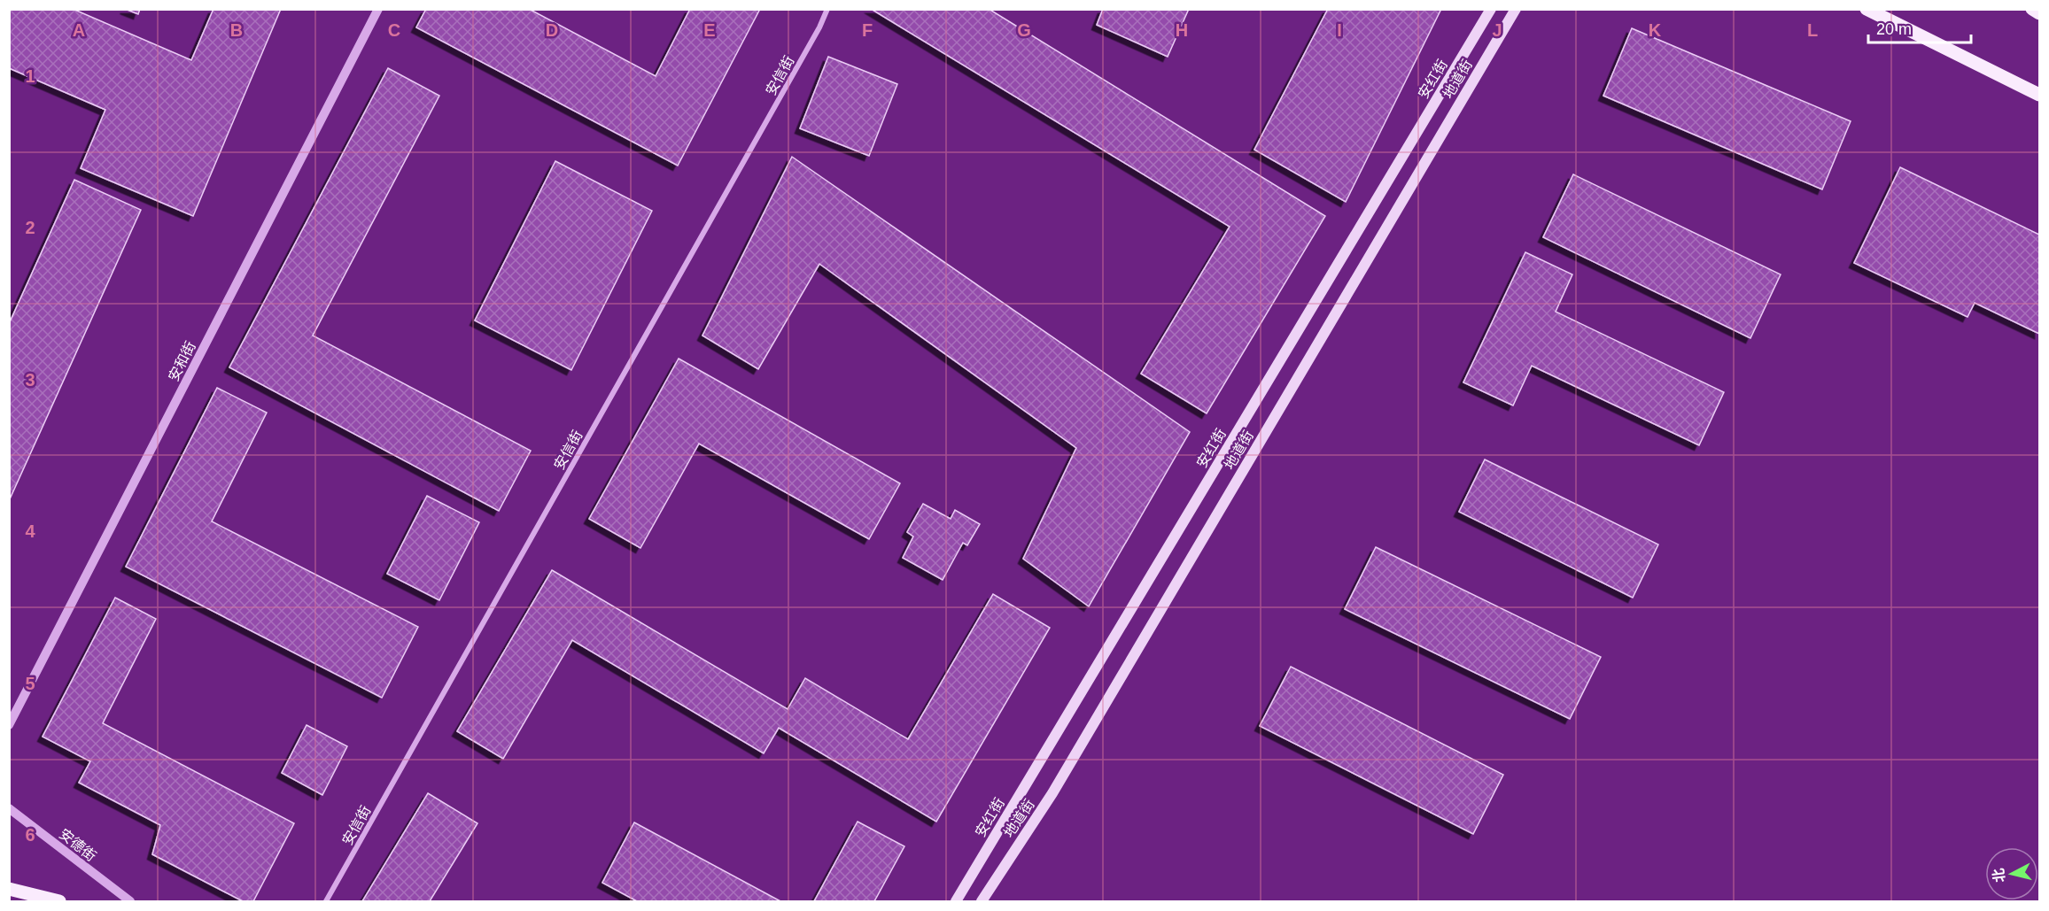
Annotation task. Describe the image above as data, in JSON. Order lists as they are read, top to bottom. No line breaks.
{"streets":{"main road":["安红街","地道街"],"street":["安信街","安和街","安德街"]},"scale_bar":"20 m","north":"left","grid":{"columns":["A","B","C","D","E","F","G","H","I","J","K","L"],"rows":["1","2","3","4","5","6"]}}
